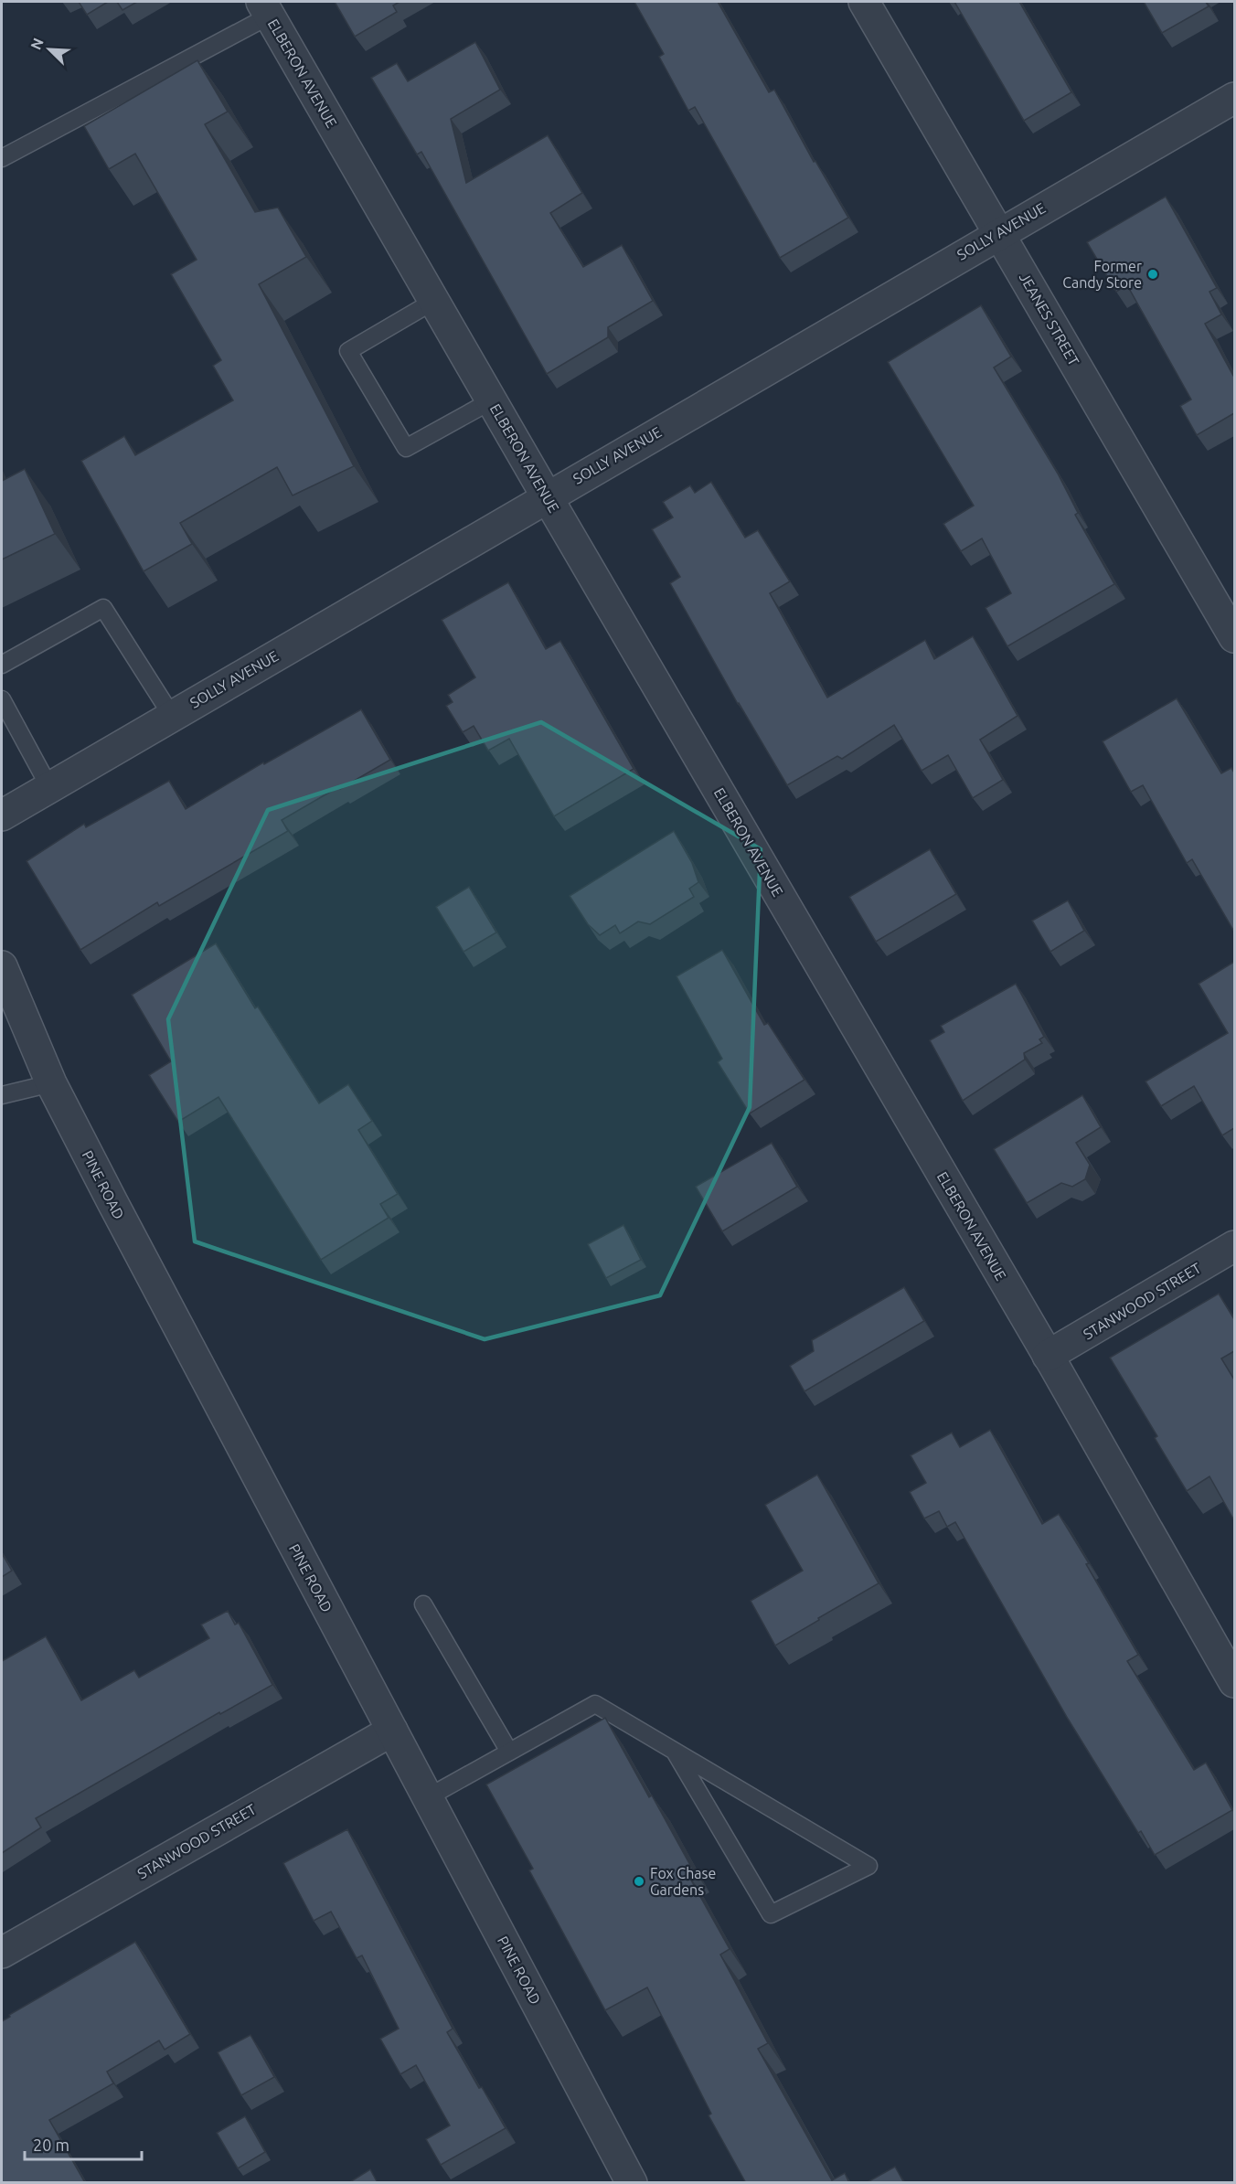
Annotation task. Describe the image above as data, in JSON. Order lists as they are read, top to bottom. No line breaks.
{"streets":{"street":["ELBERON AVENUE","SOLLY AVENUE","JEANES STREET","PINE ROAD","STANWOOD STREET"]},"crossings":[["ELBERON AVENUE","SOLLY AVENUE"],["ELBERON AVENUE","STANWOOD STREET"],["SOLLY AVENUE","JEANES STREET"],["PINE ROAD","STANWOOD STREET"]],"places":["Former Candy Store","Fox Chase Gardens"],"scale_bar":"20 m","north":"top left"}
